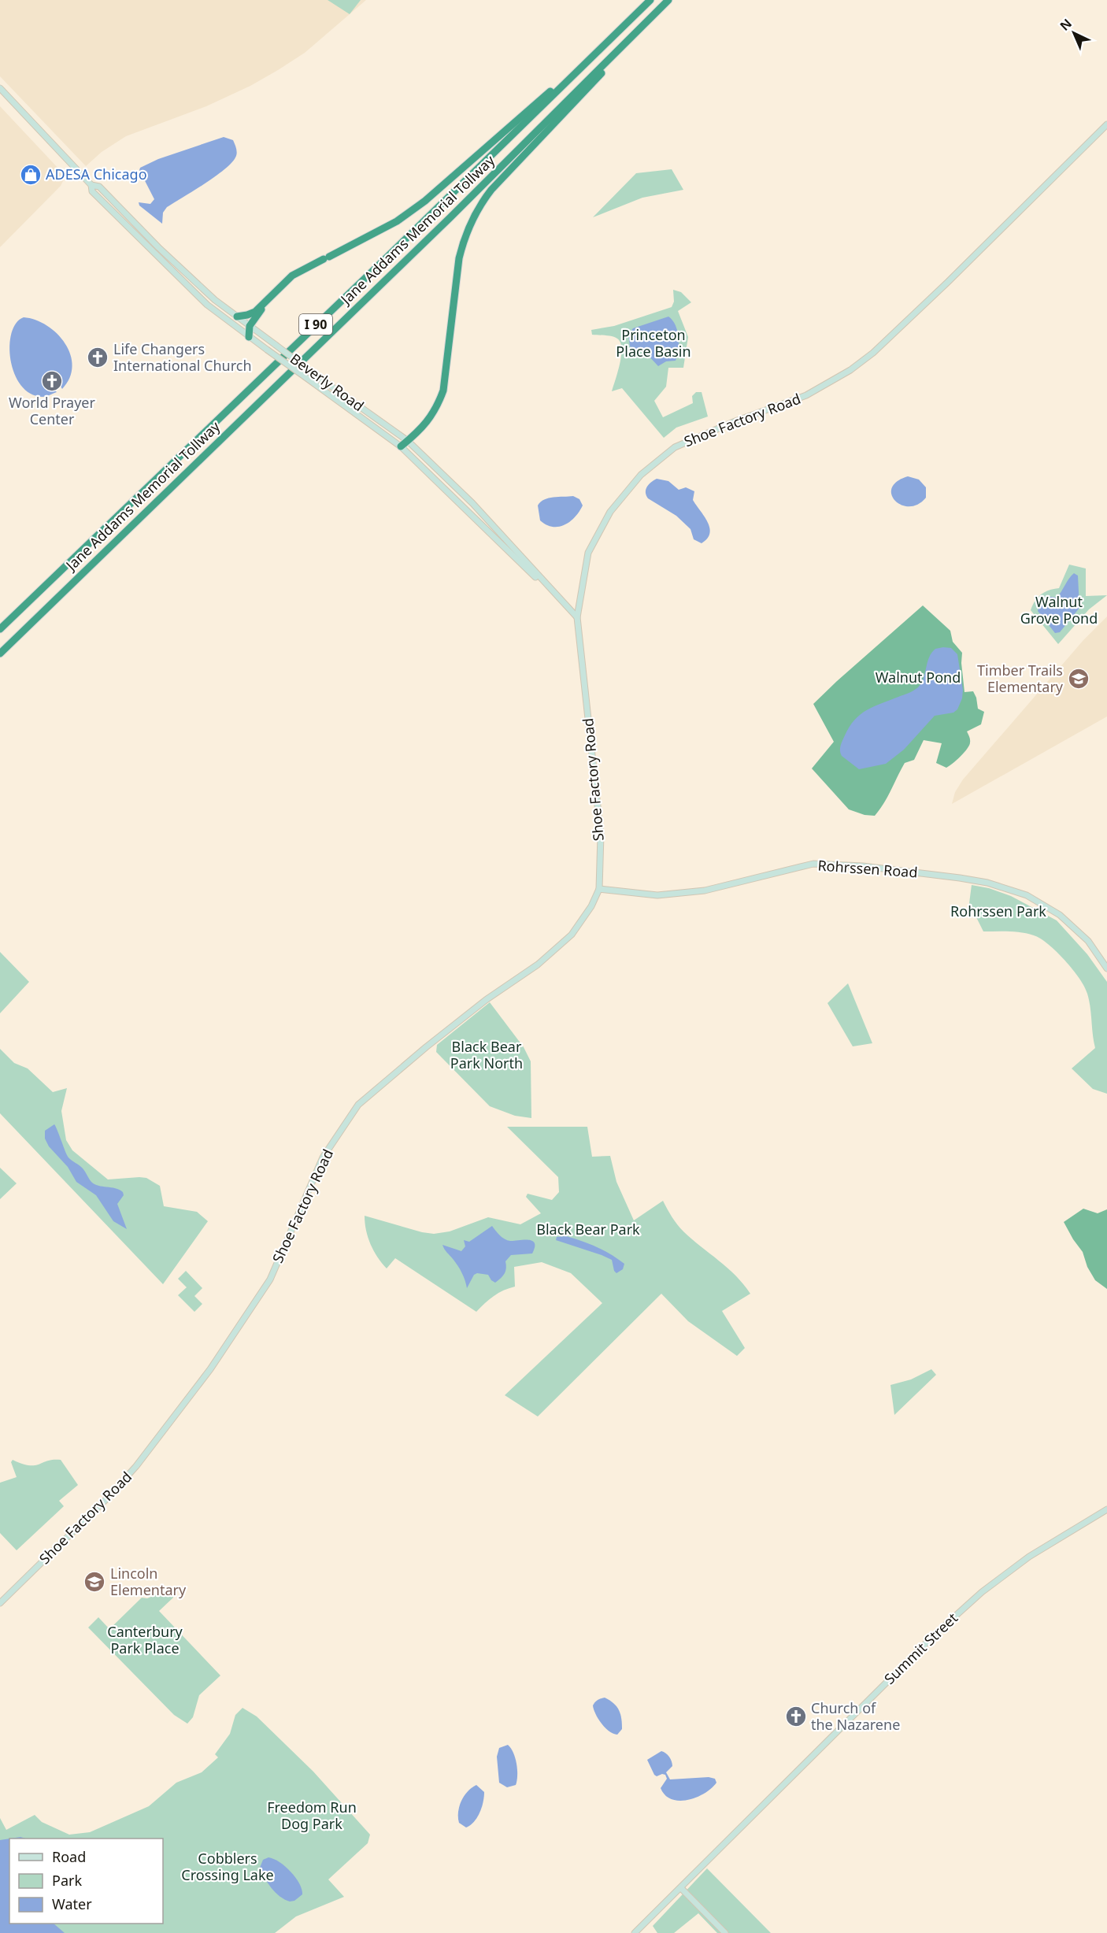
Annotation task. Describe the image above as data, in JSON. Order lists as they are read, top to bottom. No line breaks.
{"streets":{"highway":["Jane Addams Memorial Tollway","I 90"],"street":["Beverly Road","Shoe Factory Road","Rohrssen Road","Summit Street"]},"crossings":[["Beverly Road","Shoe Factory Road"],["Shoe Factory Road","Rohrssen Road"]],"parks":["Princeton Place Basin","Walnut Grove Pond","Walnut Pond","Rohrssen Park","Black Bear Park North","Black Bear Park","Canterbury Park Place","Freedom Run Dog Park","Cobblers Crossing Lake"],"places":{"shop":["ADESA Chicago"],"church":["Life Changers International Church","World Prayer Center","Church of the Nazarene"],"school or university":["Timber Trails Elementary","Lincoln Elementary"]},"legend":["Road","Park","Water"],"north":"top left"}
